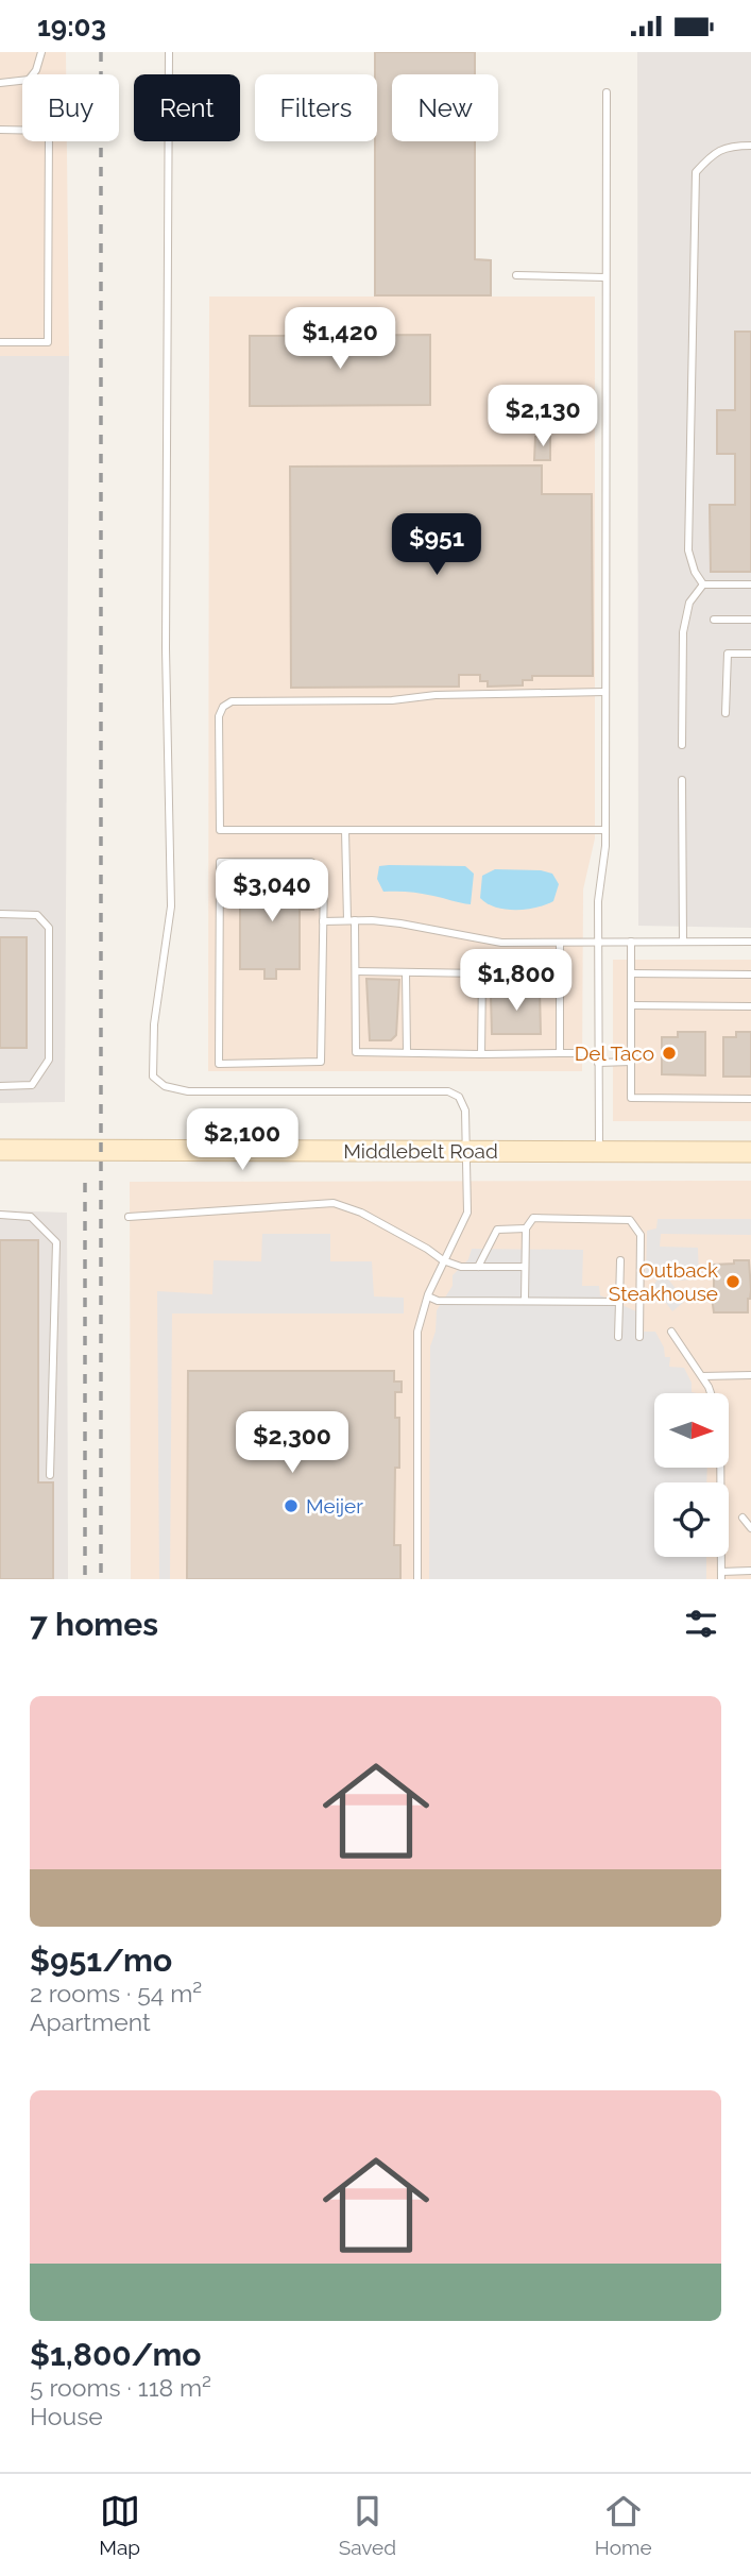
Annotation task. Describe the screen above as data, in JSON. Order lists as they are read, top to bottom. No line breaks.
{"streets":{"main road":["Middlebelt Road"]},"places":["Del Taco","Outback Steakhouse","Meijer"],"north":"right","page":{"status":"19:03","chip":["Buy","Rent","Filters","New"],"price":["$1,420","$2,130","$951","$3,040","$1,800","$2,100","$2,300"],"heading":"7 homes","list":[{"name":"$951/mo","note":"2 rooms · 54 m² · Apartment"},{"name":"$1,800/mo","note":"5 rooms · 118 m² · House"}],"tabs":["Map","Saved","Home"]}}
